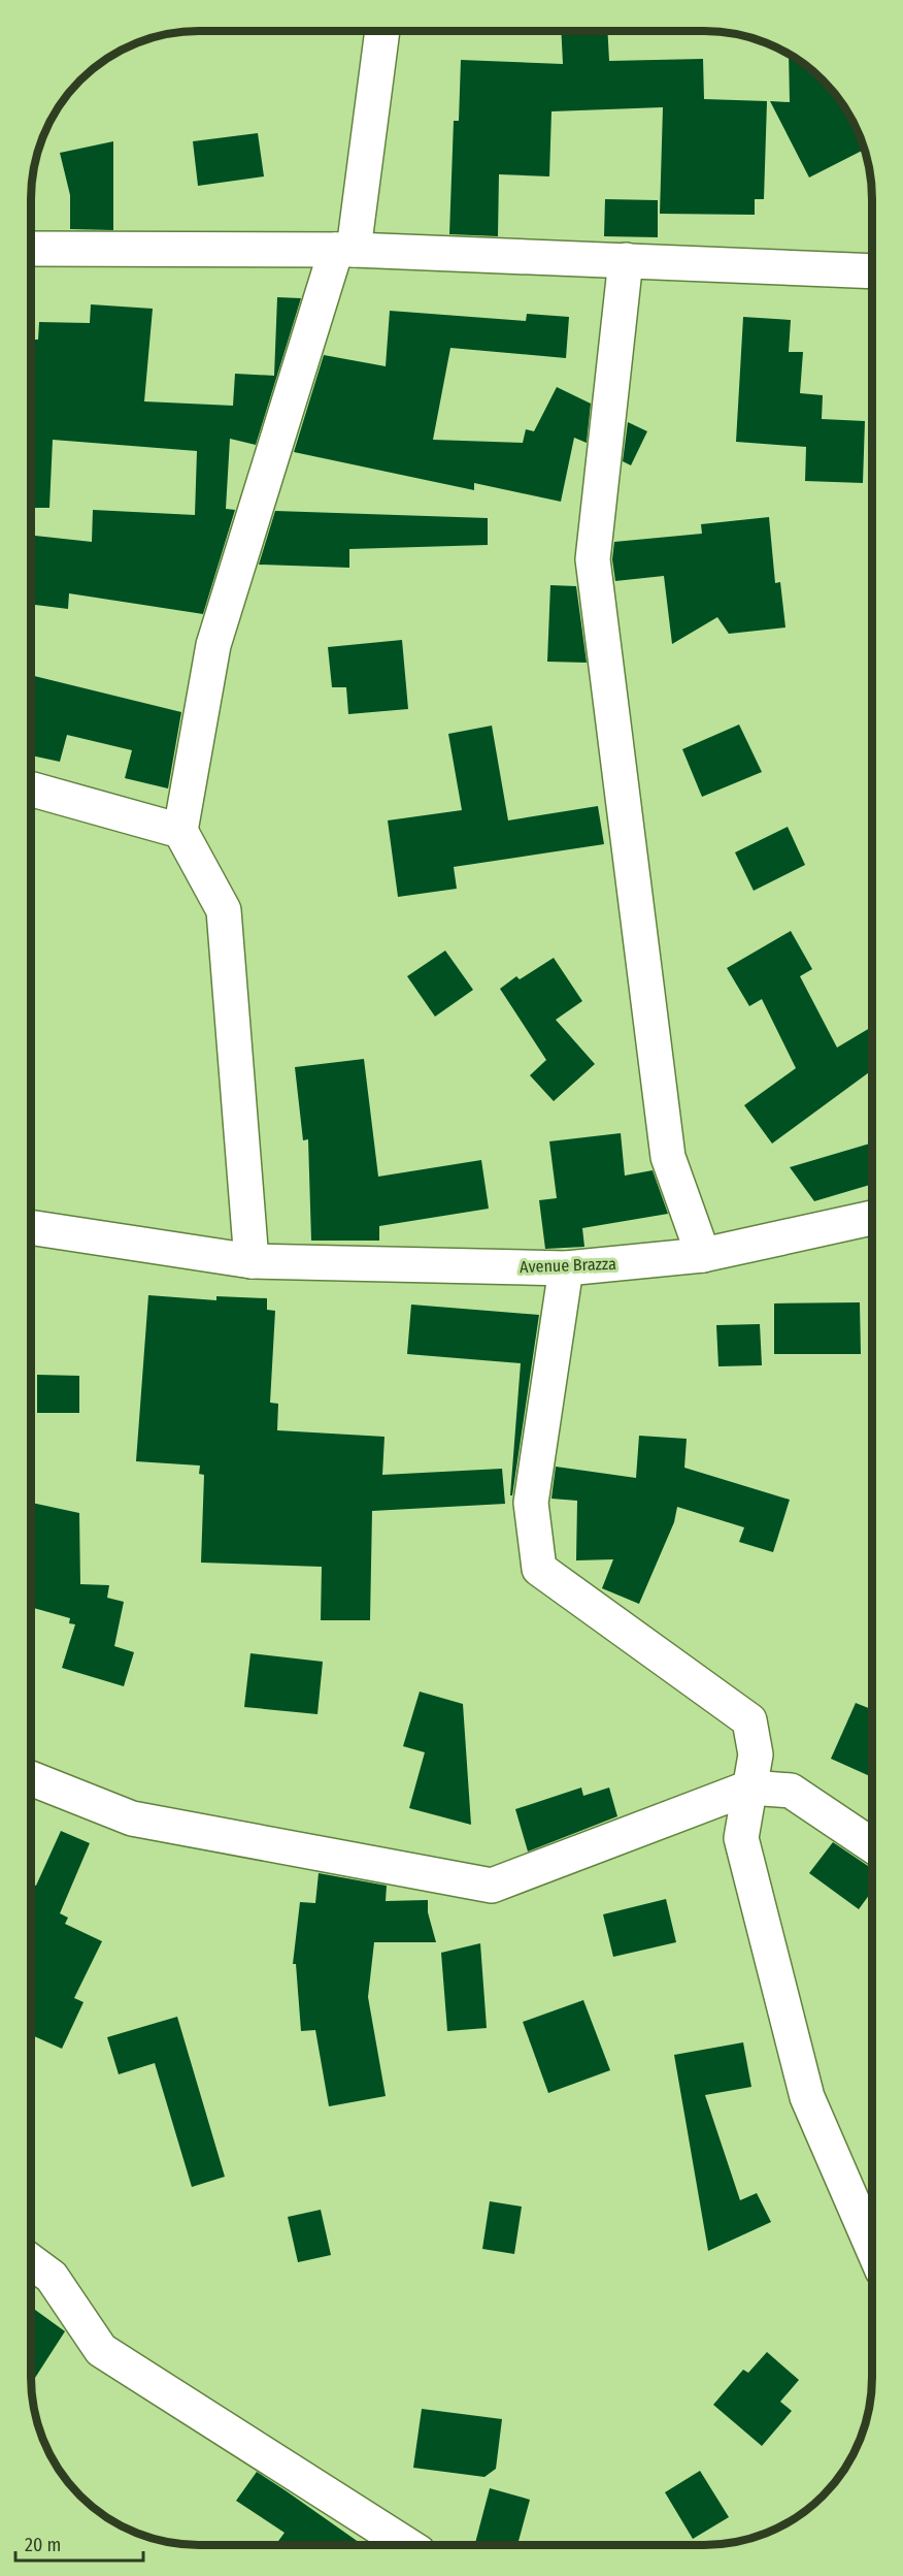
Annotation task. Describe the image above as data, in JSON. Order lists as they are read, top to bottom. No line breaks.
{"streets":{"street":["Avenue Brazza"]},"scale_bar":"20 m"}
